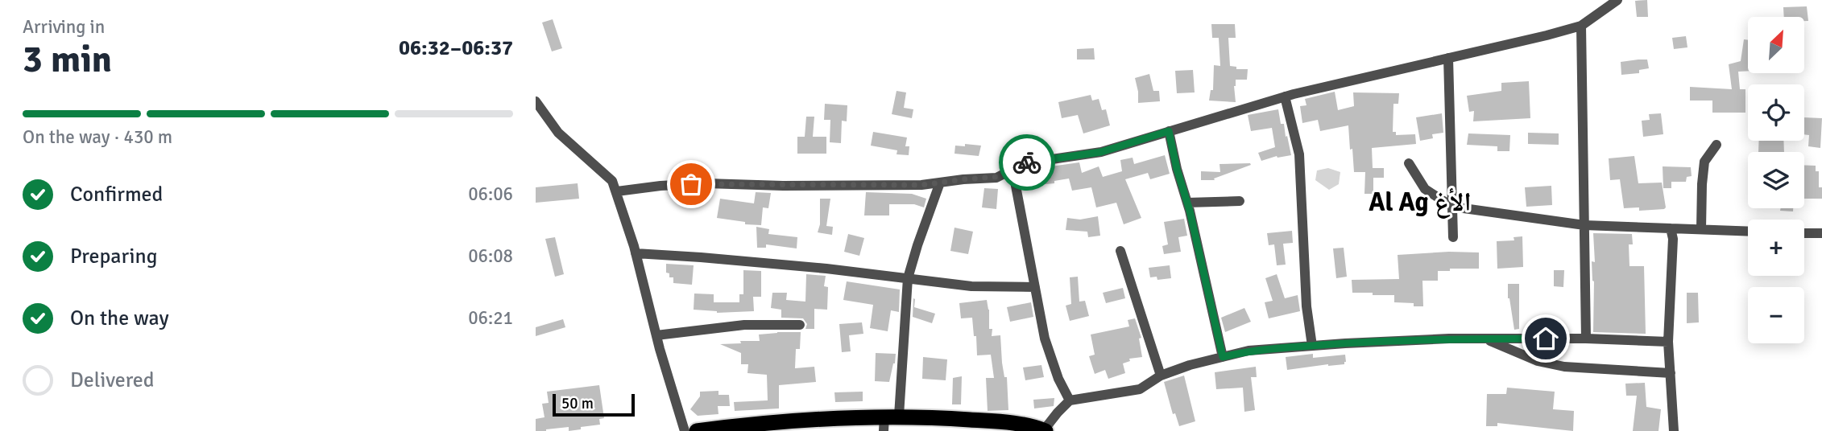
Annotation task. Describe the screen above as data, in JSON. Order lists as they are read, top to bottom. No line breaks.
{"districts":["Al Ag الأغ"],"scale_bar":"50 m","north":"top right","page":{"heading":["3 min","Arriving in","06:32–06:37"],"map_buttons":["+","−"],"bar":"On the way · 430 m","list":[["Confirmed","06:06"],["Preparing","06:08"],["On the way","06:21"],"Delivered"],"scale":"50 m"}}
